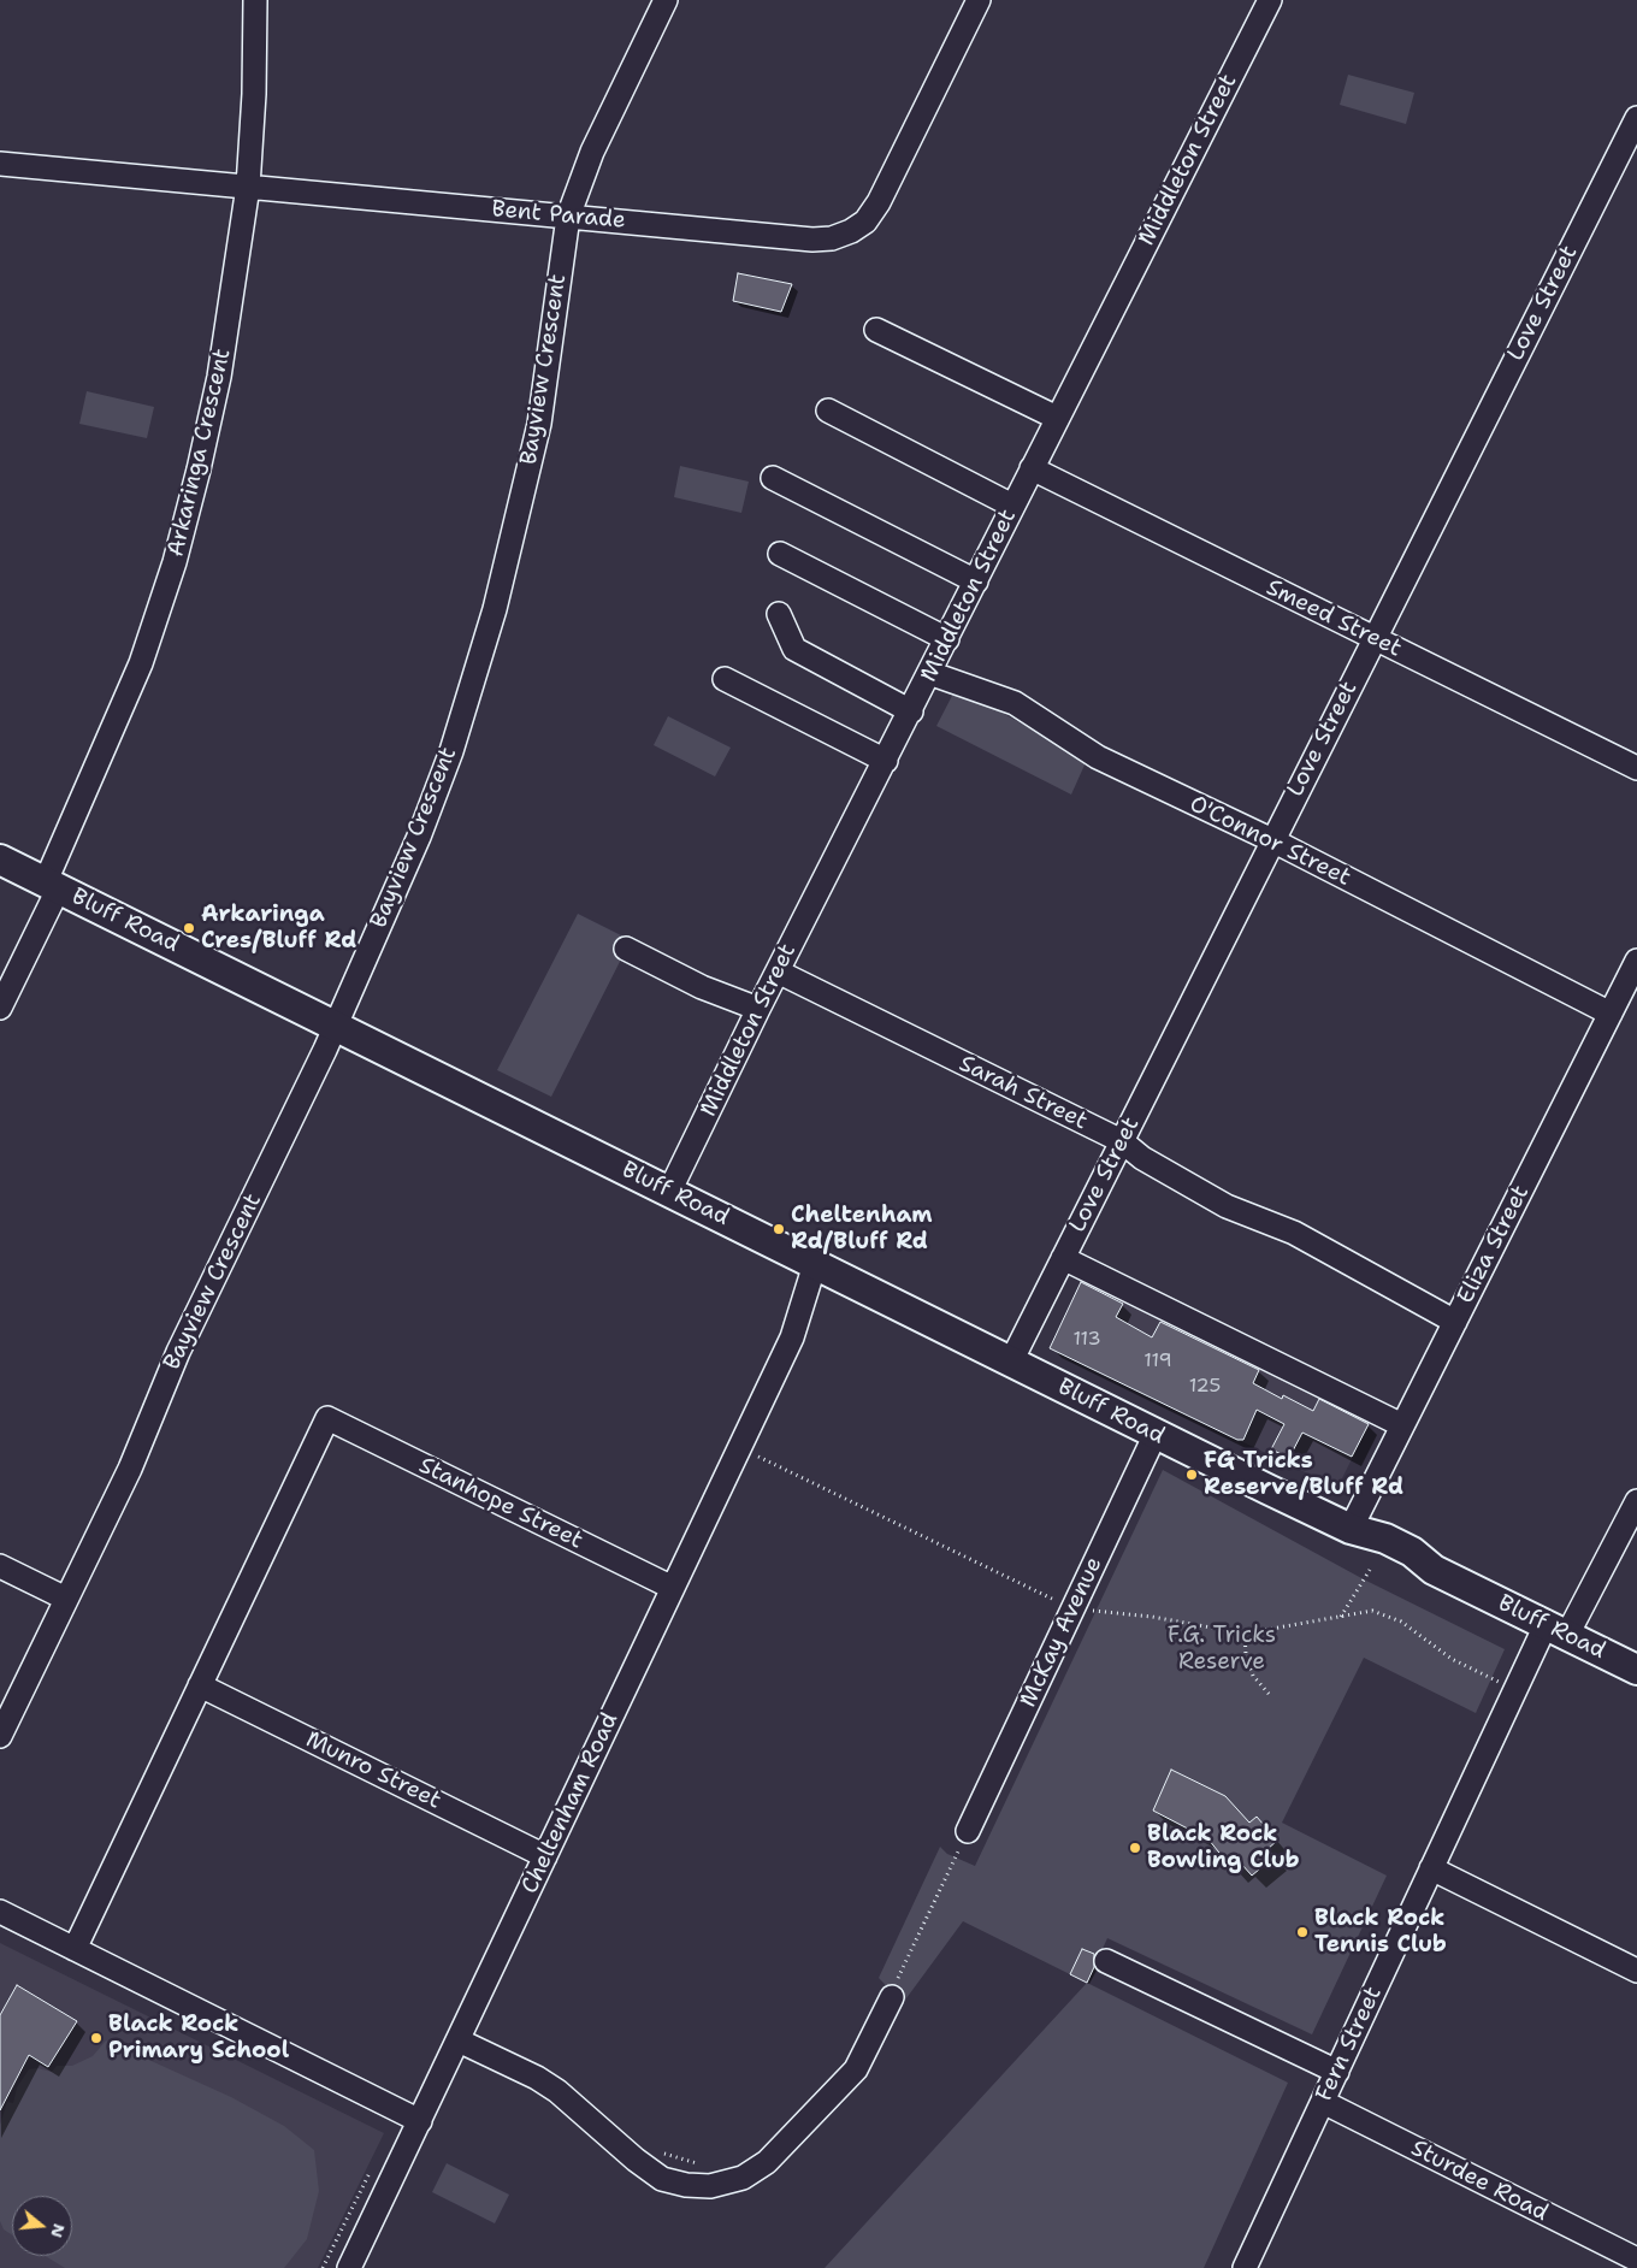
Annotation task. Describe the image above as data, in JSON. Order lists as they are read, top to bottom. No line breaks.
{"streets":{"main road":["Bluff Road"],"street":["Middleton Street","Bent Parade","Love Street","Bayview Crescent","Arkaringa Crescent","Smeed Street","O'Connor Street","Sarah Street","Eliza Street","Stanhope Street","McKay Avenue","Munro Street","Cheltenham Road","Fern Street","Sturdee Road"]},"crossings":[["Middleton Street","Smeed Street"],["Middleton Street","O'Connor Street"],["Middleton Street","Bluff Road"],["Middleton Street","Sarah Street"],["Bent Parade","Bayview Crescent"],["Bent Parade","Arkaringa Crescent"],["Love Street","Smeed Street"],["Love Street","O'Connor Street"],["Love Street","Bluff Road"],["Love Street","Sarah Street"],["Bayview Crescent","Bluff Road"],["Arkaringa Crescent","Bluff Road"],["O'Connor Street","Eliza Street"],["Bluff Road","Eliza Street"],["Bluff Road","McKay Avenue"],["Bluff Road","Cheltenham Road"],["Bluff Road","Fern Street"],["Sarah Street","Eliza Street"],["Stanhope Street","Munro Street"],["Stanhope Street","Cheltenham Road"],["Munro Street","Cheltenham Road"],["Fern Street","Sturdee Road"]],"parks":["F.G. Tricks Reserve"],"places":["Arkaringa Cres/Bluff Rd","Cheltenham Rd/Bluff Rd","FG Tricks Reserve/Bluff Rd","Black Rock Bowling Club","Black Rock Tennis Club","Black Rock Primary School"],"house_numbers":["113","119","125"],"north":"right"}
